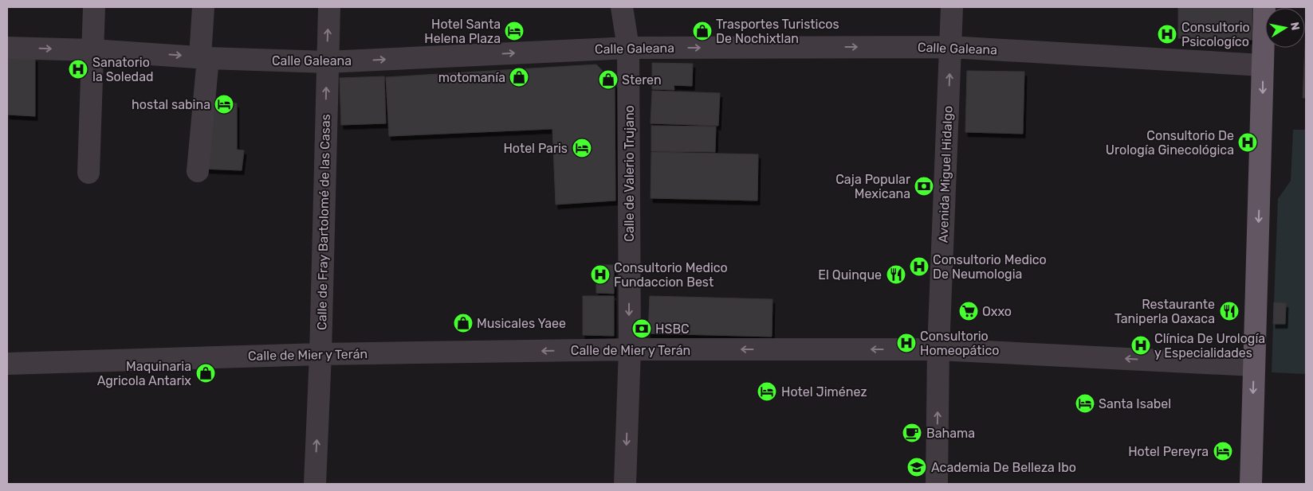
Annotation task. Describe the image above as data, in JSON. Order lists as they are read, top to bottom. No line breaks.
{"streets":{"street":["Calle Galeana","Calle de Valerio Trujano","Avenida Miguel Hidalgo","Calle de Fray Bartolomé de las Casas","Calle de Mier y Terán"]},"crossings":[["Calle Galeana","Calle de Valerio Trujano"],["Calle Galeana","Avenida Miguel Hidalgo"],["Calle Galeana","Calle de Fray Bartolomé de las Casas"],["Calle de Valerio Trujano","Calle de Mier y Terán"],["Avenida Miguel Hidalgo","Calle de Mier y Terán"],["Calle de Fray Bartolomé de las Casas","Calle de Mier y Terán"]],"one_way":["Calle Galeana","Calle de Valerio Trujano","Avenida Miguel Hidalgo","Calle de Mier y Terán"],"places":{"hotel":["Hotel Santa Helena Plaza","hostal sabina","Hotel Paris","Hotel Jiménez","Santa Isabel","Hotel Pereyra"],"shop":["Trasportes Turisticos De Nochixtlan","motomanía","Steren","Musicales Yaee","Maquinaria Agricola Antarix"],"hospital":["Consultorio Psicologíco","Sanatorio la Soledad","Consultorio De Urología Ginecológica","Consultorio Medico De Neumologia","Consultorio Medico Fundaccion Best","Consultorio Homeopático","Clínica De Urología y Especialidades"],"bank":["Caja Popular Mexicana","HSBC"],"restaurant":["El Quinque","Restaurante Taniperla Oaxaca"],"supermarket":["Oxxo"],"cafe":["Bahama"],"school or university":["Academia De Belleza Ibo"]},"north":"right"}
